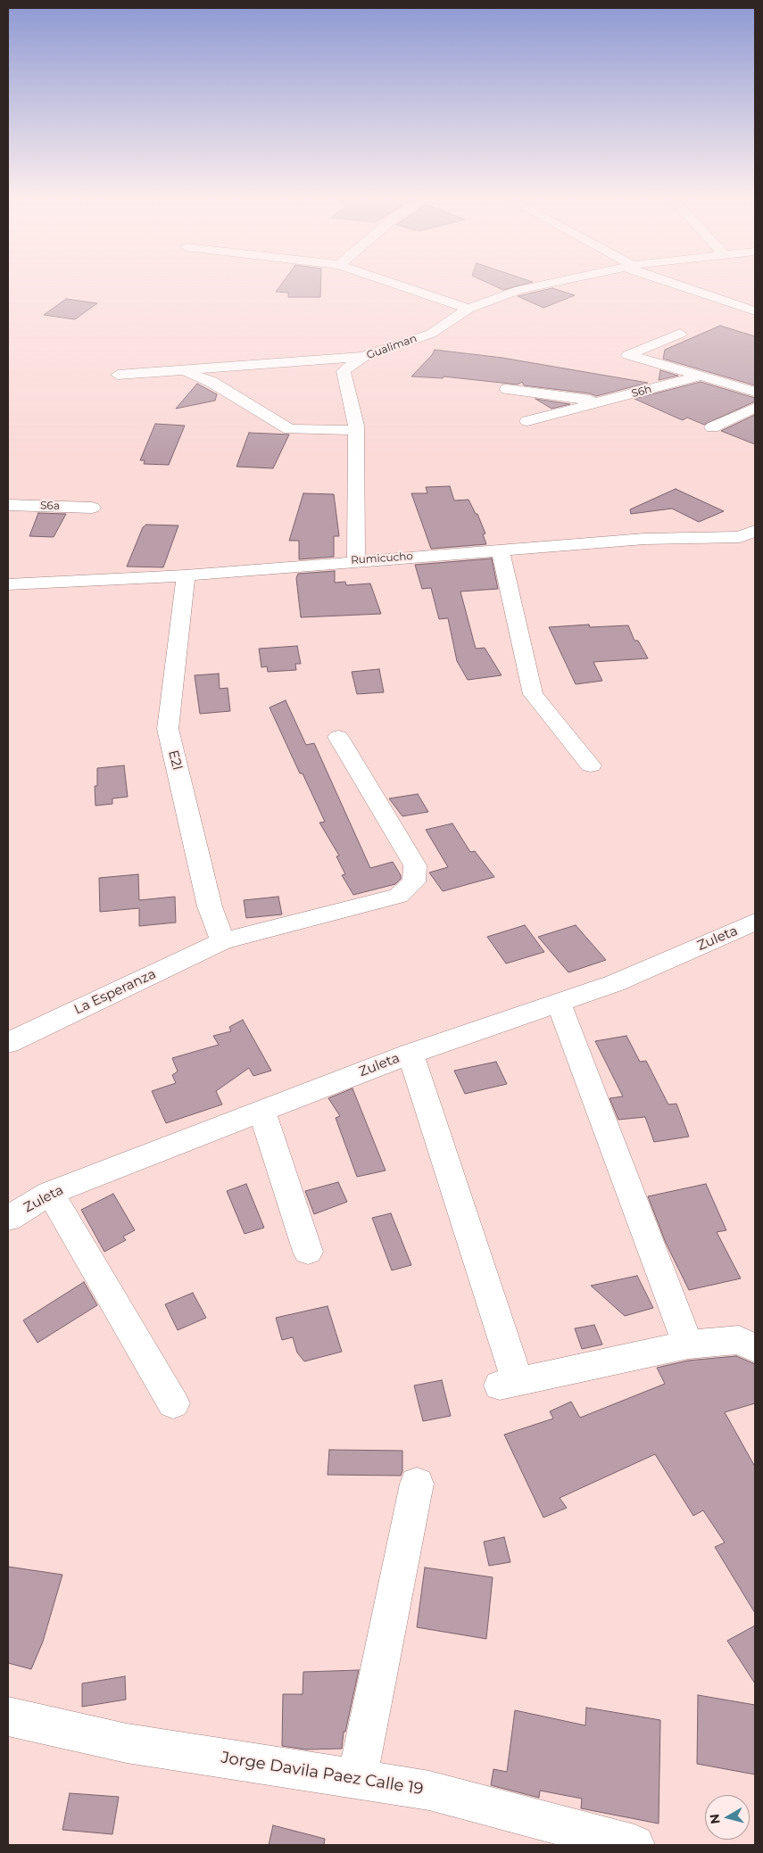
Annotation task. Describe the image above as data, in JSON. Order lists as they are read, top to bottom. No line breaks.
{"streets":{"street":["Gualiman","S6h","S6a","Rumicucho","E2l","Zuleta","La Esperanza","Jorge Davila Paez Calle 19"]},"crossings":[["Gualiman","Rumicucho"],["Rumicucho","E2l"],["E2l","La Esperanza"]],"north":"left"}
